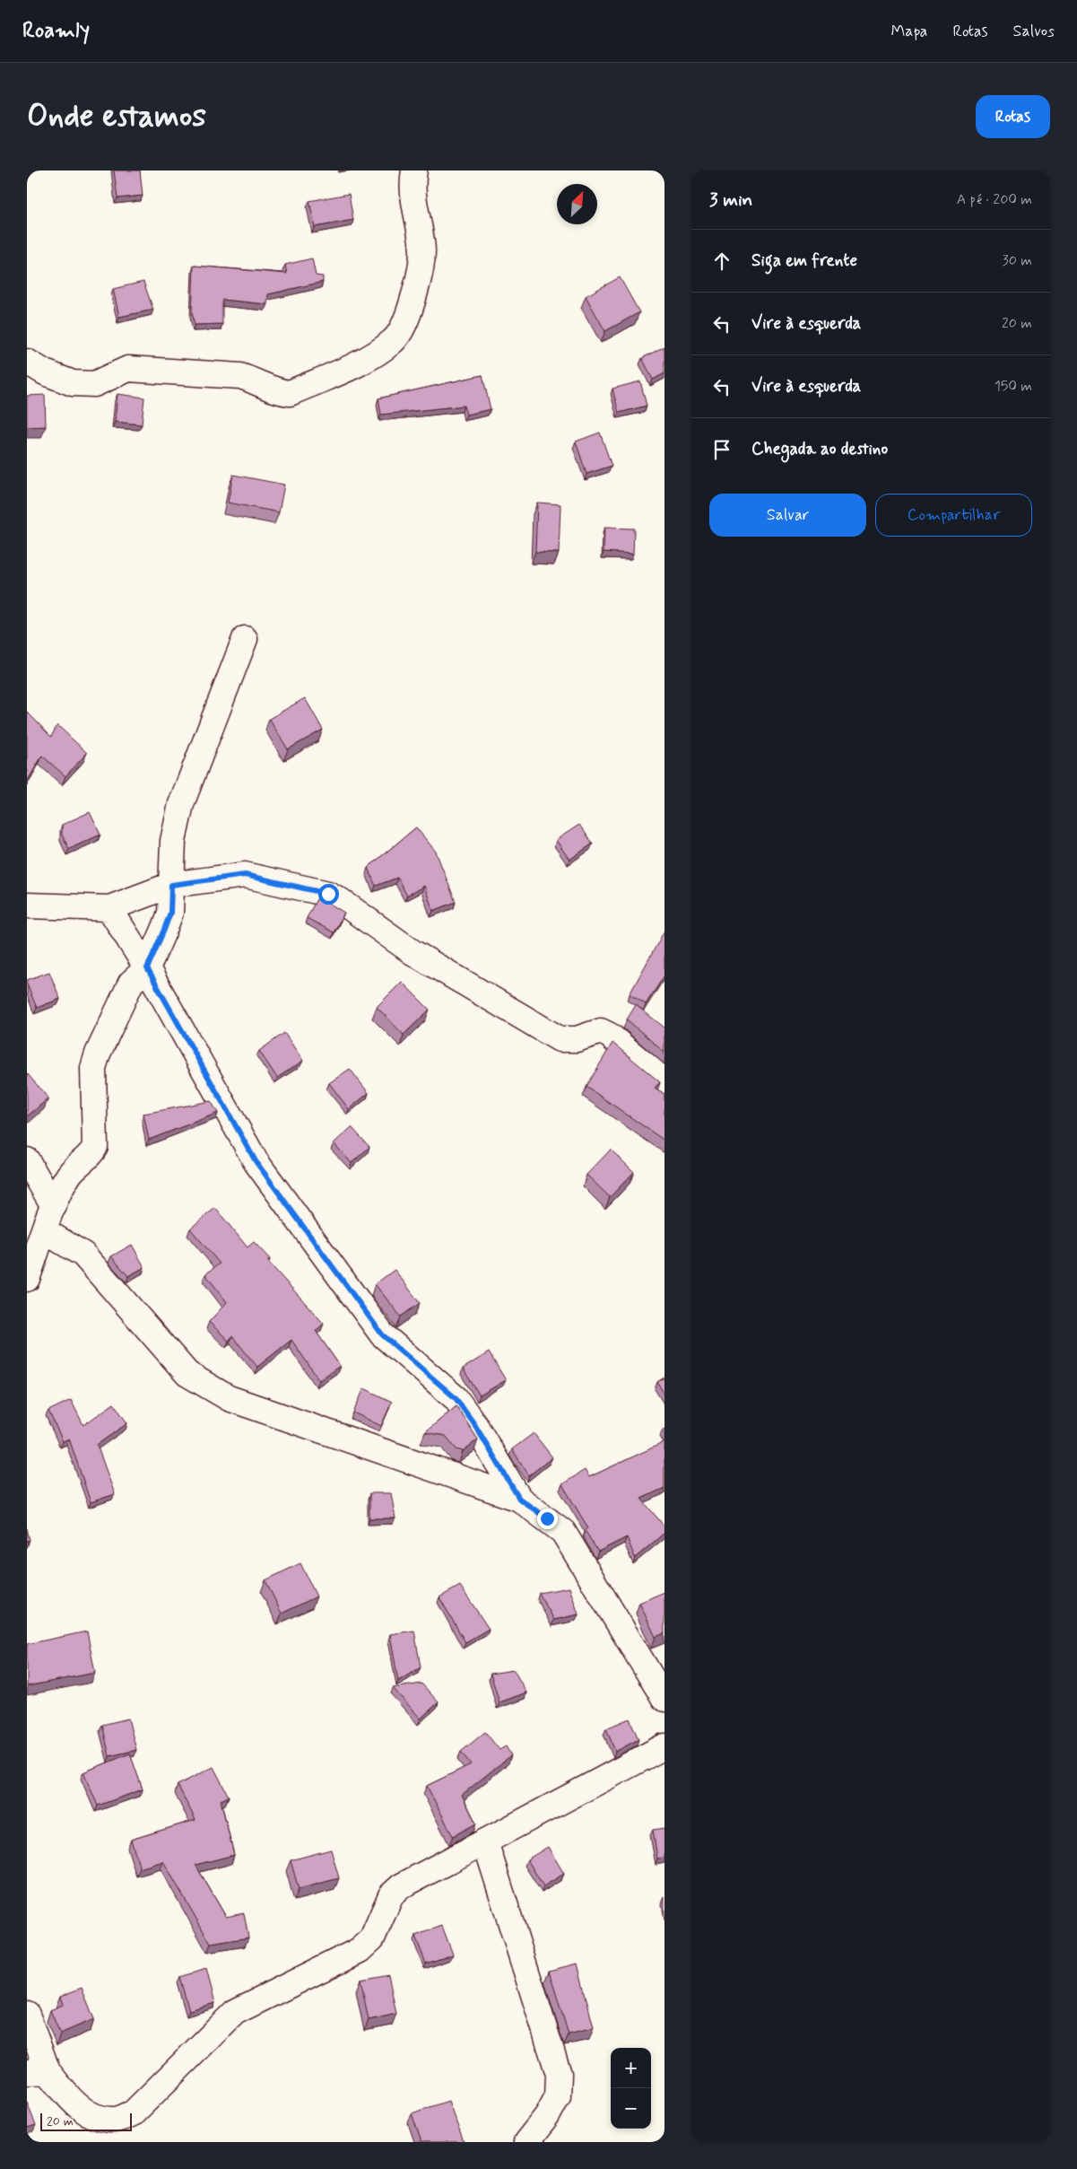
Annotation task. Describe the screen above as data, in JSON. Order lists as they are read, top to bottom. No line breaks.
{"scale_bar":"20 m","north":"top right","page":{"header":"Roamly","nav":["Mapa","Rotas","Salvos"],"buttons":["Rotas",["Salvar","Compartilhar"]],"title":"Onde estamos","heading":["3 min","A pé · 200 m"],"list":[["Siga em frente","30 m"],["Vire à esquerda","20 m"],["Vire à esquerda","150 m"],"Chegada ao destino"],"map_buttons":["+","−"],"scale":"20 m"}}
